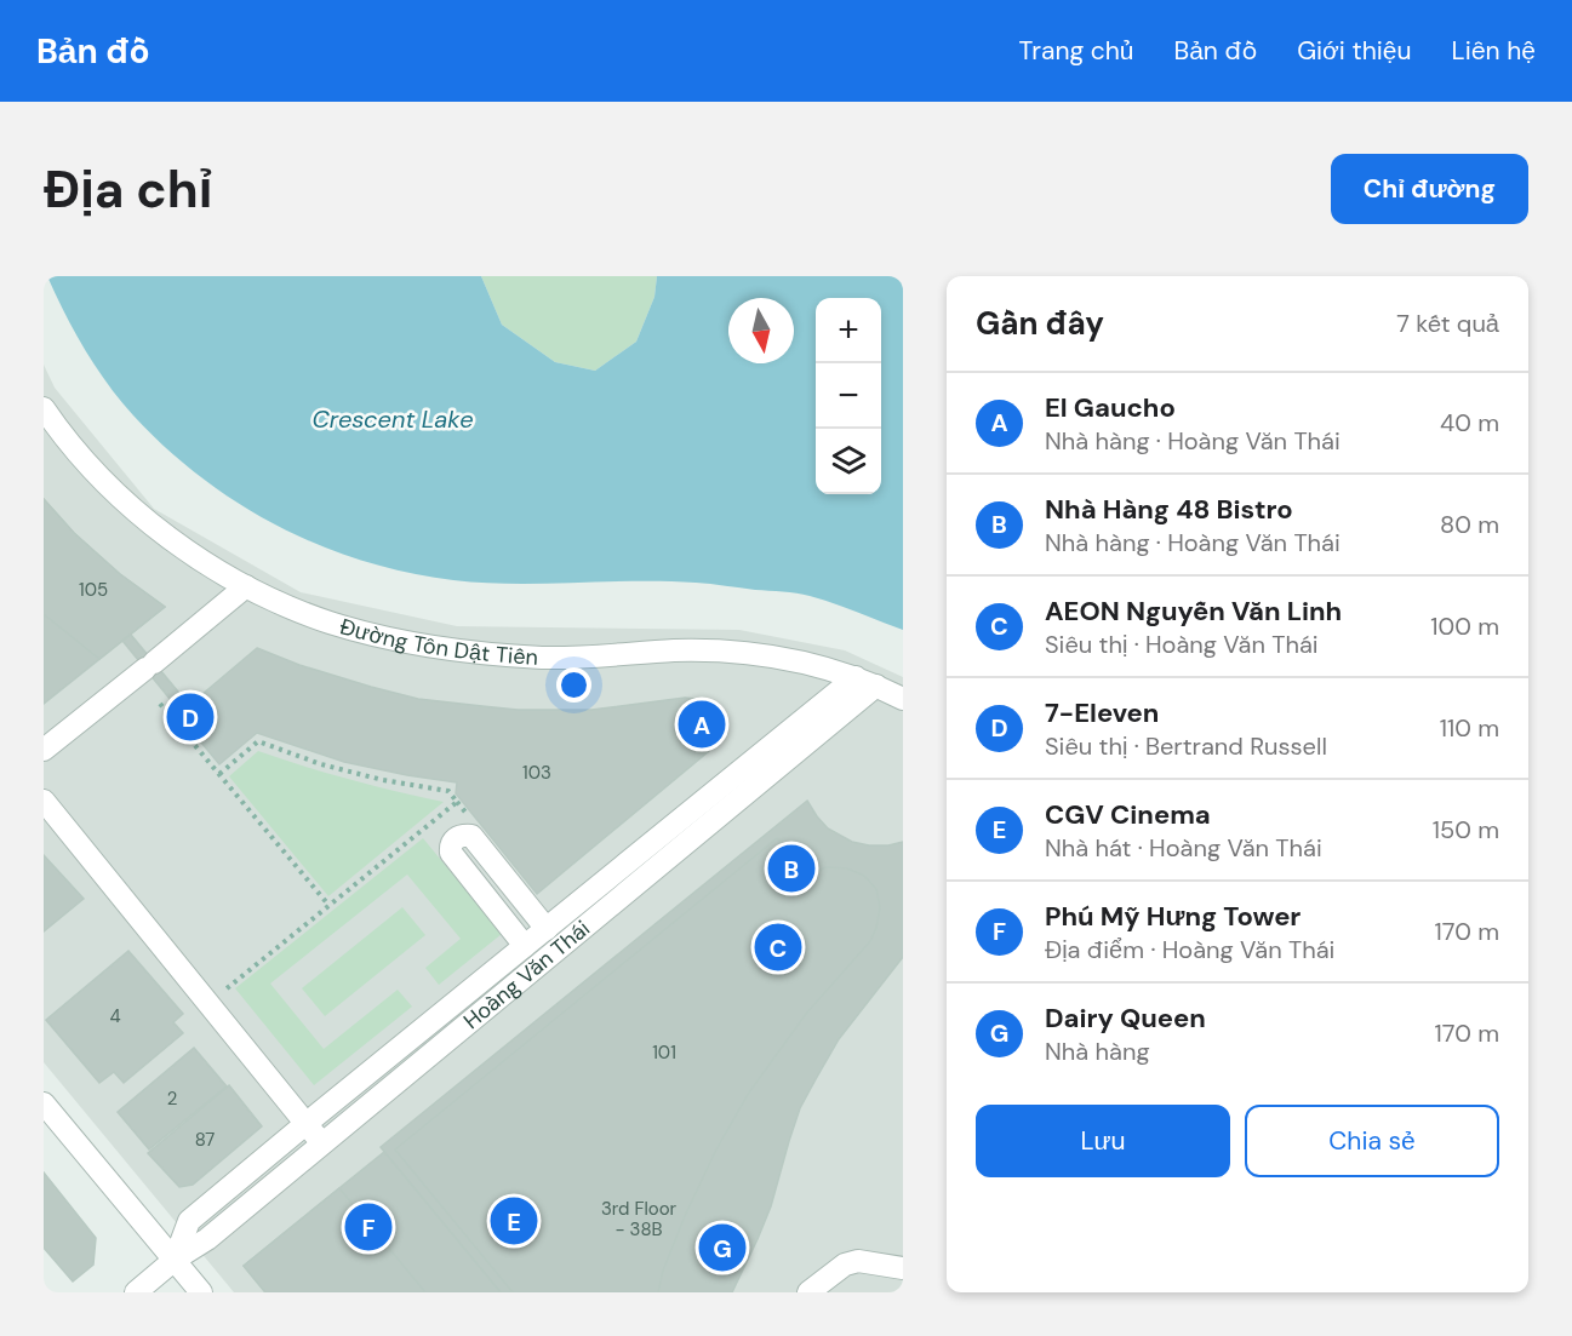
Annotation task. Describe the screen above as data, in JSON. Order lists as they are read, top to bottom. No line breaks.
{"streets":{"street":["Đường Tôn Dật Tiên","Hoàng Văn Thái"]},"crossings":[["Đường Tôn Dật Tiên","Hoàng Văn Thái"]],"water":["Crescent Lake"],"house_numbers":["105","103","4","101","2","87","3rd Floor - 38B"],"north":"bottom","page":{"header":"Bản đồ","nav":["Trang chủ","Bản đồ","Giới thiệu","Liên hệ"],"buttons":["Chỉ đường",["Lưu","Chia sẻ"]],"title":"Địa chỉ","heading":["Gần đây","7 kết quả"],"map_buttons":["+","−"],"list":[{"mark":"A","name":"El Gaucho","note":"Nhà hàng · Hoàng Văn Thái","value":"40 m"},{"mark":"B","name":"Nhà Hàng 48 Bistro","note":"Nhà hàng · Hoàng Văn Thái","value":"80 m"},{"mark":"C","name":"AEON Nguyễn Văn Linh","note":"Siêu thị · Hoàng Văn Thái","value":"100 m"},{"mark":"D","name":"7-Eleven","note":"Siêu thị · Bertrand Russell","value":"110 m"},{"mark":"E","name":"CGV Cinema","note":"Nhà hát · Hoàng Văn Thái","value":"150 m"},{"mark":"F","name":"Phú Mỹ Hưng Tower","note":"Địa điểm · Hoàng Văn Thái","value":"170 m"},{"mark":"G","name":"Dairy Queen","note":"Nhà hàng","value":"170 m"}],"pins":["D","A","B","C","E","F","G"]}}
